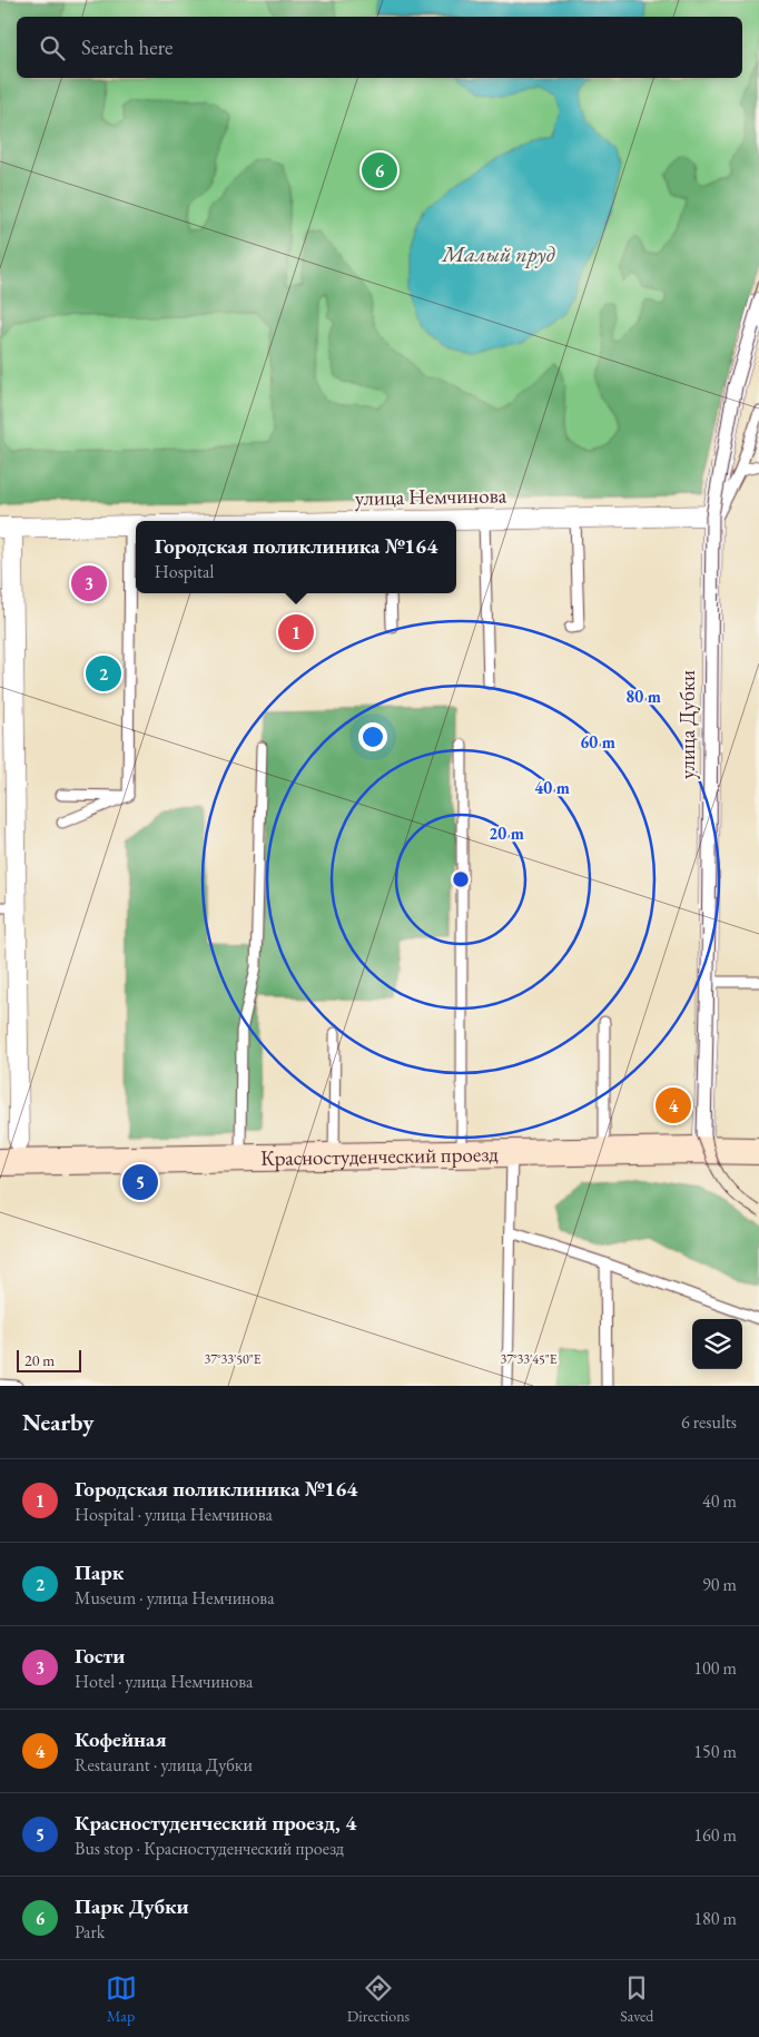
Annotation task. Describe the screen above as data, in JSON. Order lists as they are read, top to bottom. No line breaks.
{"streets":{"street":["улица Немчинова","улица Дубки","Красностуденческий проезд"]},"crossings":[["улица Немчинова","улица Дубки"],["улица Дубки","Красностуденческий проезд"]],"water":["Малый пруд"],"scale_bar":"20 m","page":{"search":"Search here","pins":["6","3","1","2","4","5"],"popup":["Городская поликлиника №164","Hospital"],"scale":"20 m","heading":["Nearby","6 results"],"list":[{"mark":"1","name":"Городская поликлиника №164","note":"Hospital · улица Немчинова","value":"40 m"},{"mark":"2","name":"Парк","note":"Museum · улица Немчинова","value":"90 m"},{"mark":"3","name":"Гости","note":"Hotel · улица Немчинова","value":"100 m"},{"mark":"4","name":"Кофейная","note":"Restaurant · улица Дубки","value":"150 m"},{"mark":"5","name":"Красностуденческий проезд, 4","note":"Bus stop · Красностуденческий проезд","value":"160 m"},{"mark":"6","name":"Парк Дубки","note":"Park","value":"180 m"}],"nav":["Map","Directions","Saved"]},"coordinates":["37°33'50\"E","37°33'45\"E"],"rings":["80 m","60 m","40 m","20 m"]}
